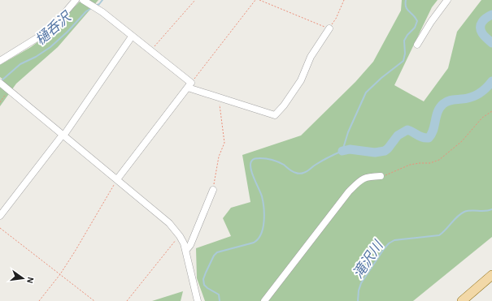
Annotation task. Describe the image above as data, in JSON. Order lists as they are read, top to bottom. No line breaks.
{"water":["樋呑沢","滝沢川"],"north":"right"}
